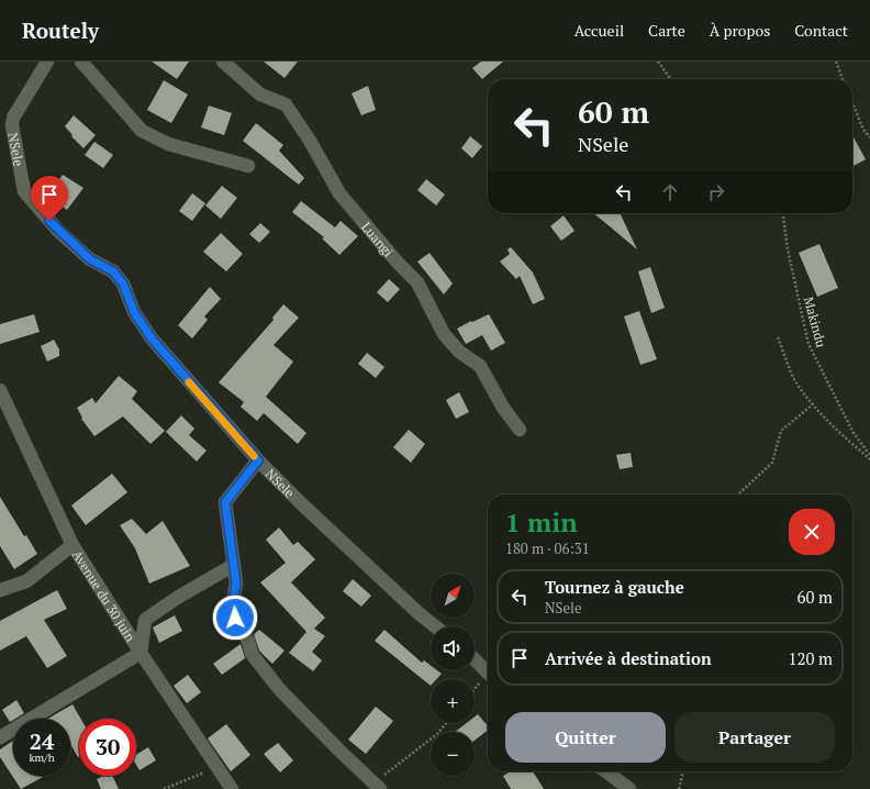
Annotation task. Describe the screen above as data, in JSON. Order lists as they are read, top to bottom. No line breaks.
{"streets":{"street":["NSele","Luangi","Avenue du 30 juin"],"path":["Makindu"]},"north":"top right","page":{"header":"Routely","nav":["Accueil","Carte","À propos","Contact"],"turn":["60 m","NSele"],"heading":["1 min","180 m · 06:31"],"list":[{"name":"Tournez à gauche","note":"NSele","value":"60 m"},{"name":"Arrivée à destination","value":"120 m"}],"map_buttons":["+","−"],"buttons":["Quitter","Partager"],"speed":"24 km/h","limit":"30"}}
